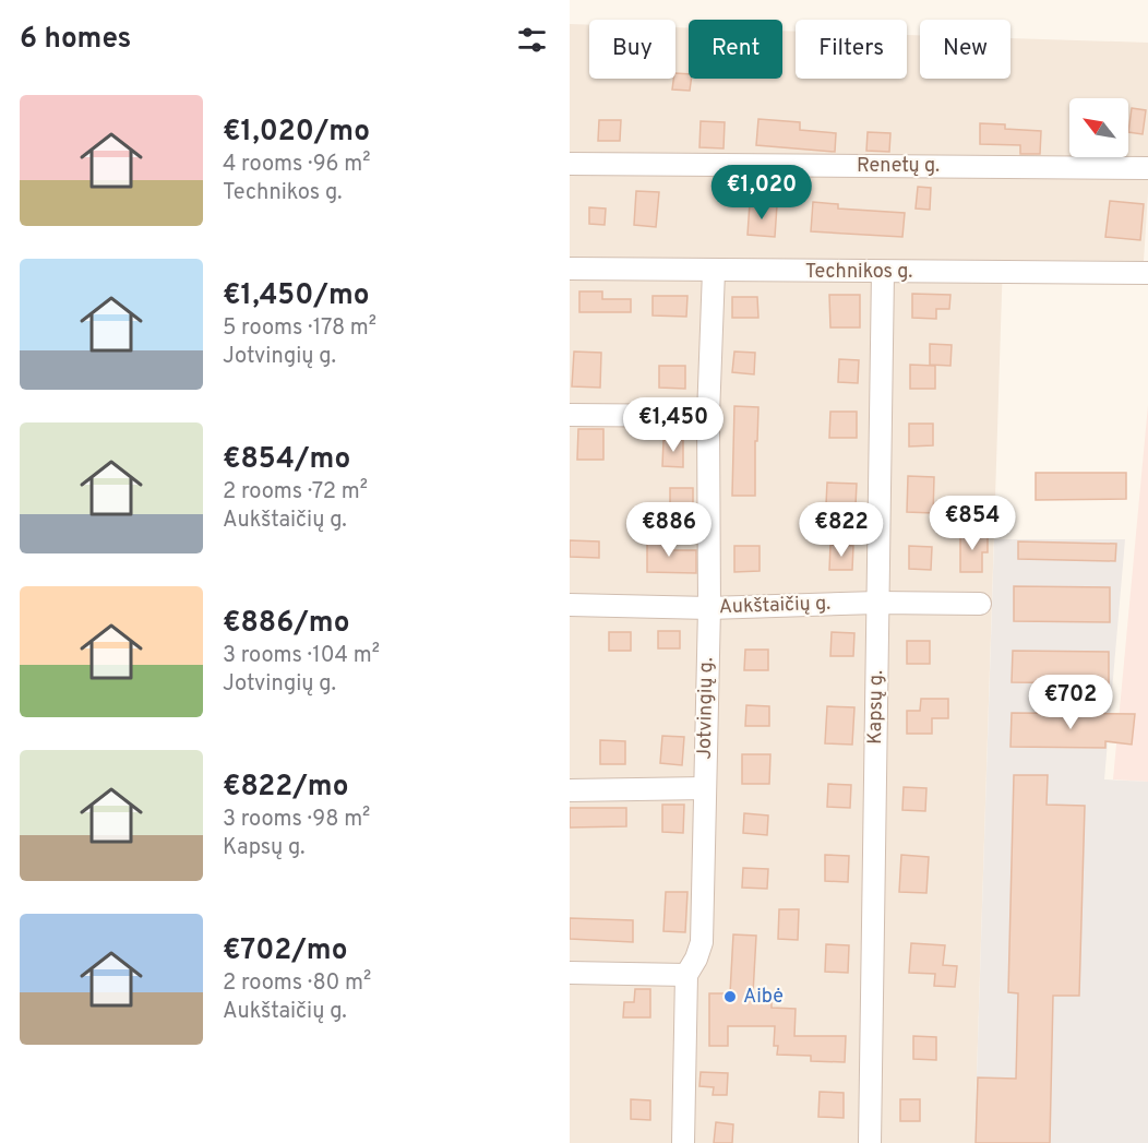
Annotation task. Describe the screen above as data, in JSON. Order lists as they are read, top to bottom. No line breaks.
{"streets":{"street":["Renetų g.","Technikos g.","Aukštaičių g.","Kapsų g.","Jotvingių g."]},"crossings":[["Technikos g.","Kapsų g."],["Technikos g.","Jotvingių g."],["Aukštaičių g.","Kapsų g."],["Aukštaičių g.","Jotvingių g."]],"places":["Aibė"],"north":"top left","page":{"heading":"6 homes","chip":["Buy","Rent","Filters","New"],"list":[{"name":"€1,020/mo","note":"4 rooms · 96 m² · Technikos g."},{"name":"€1,450/mo","note":"5 rooms · 178 m² · Jotvingių g."},{"name":"€854/mo","note":"2 rooms · 72 m² · Aukštaičių g."},{"name":"€886/mo","note":"3 rooms · 104 m² · Jotvingių g."},{"name":"€822/mo","note":"3 rooms · 98 m² · Kapsų g."},{"name":"€702/mo","note":"2 rooms · 80 m² · Aukštaičių g."}],"price":["€1,020","€1,450","€854","€886","€822","€702"]}}
